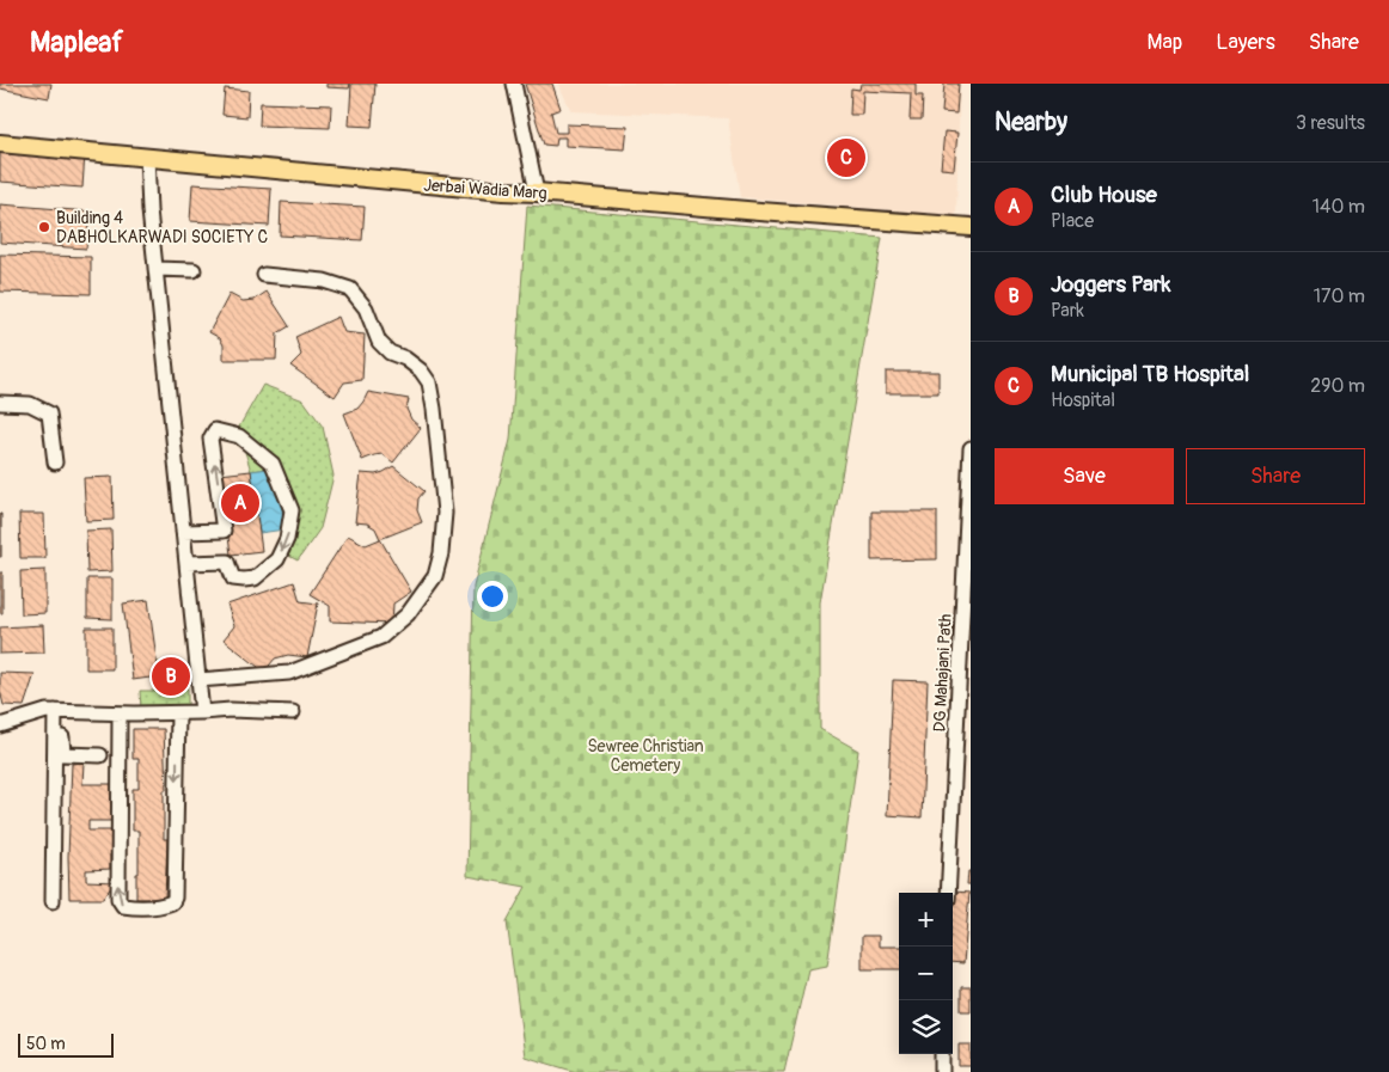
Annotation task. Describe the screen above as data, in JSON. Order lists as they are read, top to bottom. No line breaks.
{"streets":{"main road":["Jerbai Wadia Marg"],"street":["DG Mahajani Path"]},"parks":["Sewree Christian Cemetery"],"places":["Building 4 DABHOLKARWADI SOCIETY C"],"scale_bar":"50 m","page":{"header":"Mapleaf","nav":["Map","Layers","Share"],"heading":["Nearby","3 results"],"pins":["C","A","B"],"list":[{"mark":"A","name":"Club House","note":"Place","value":"140 m"},{"mark":"B","name":"Joggers Park","note":"Park","value":"170 m"},{"mark":"C","name":"Municipal TB Hospital","note":"Hospital","value":"290 m"}],"buttons":["Save","Share"],"map_buttons":["+","−"],"scale":"50 m"}}
